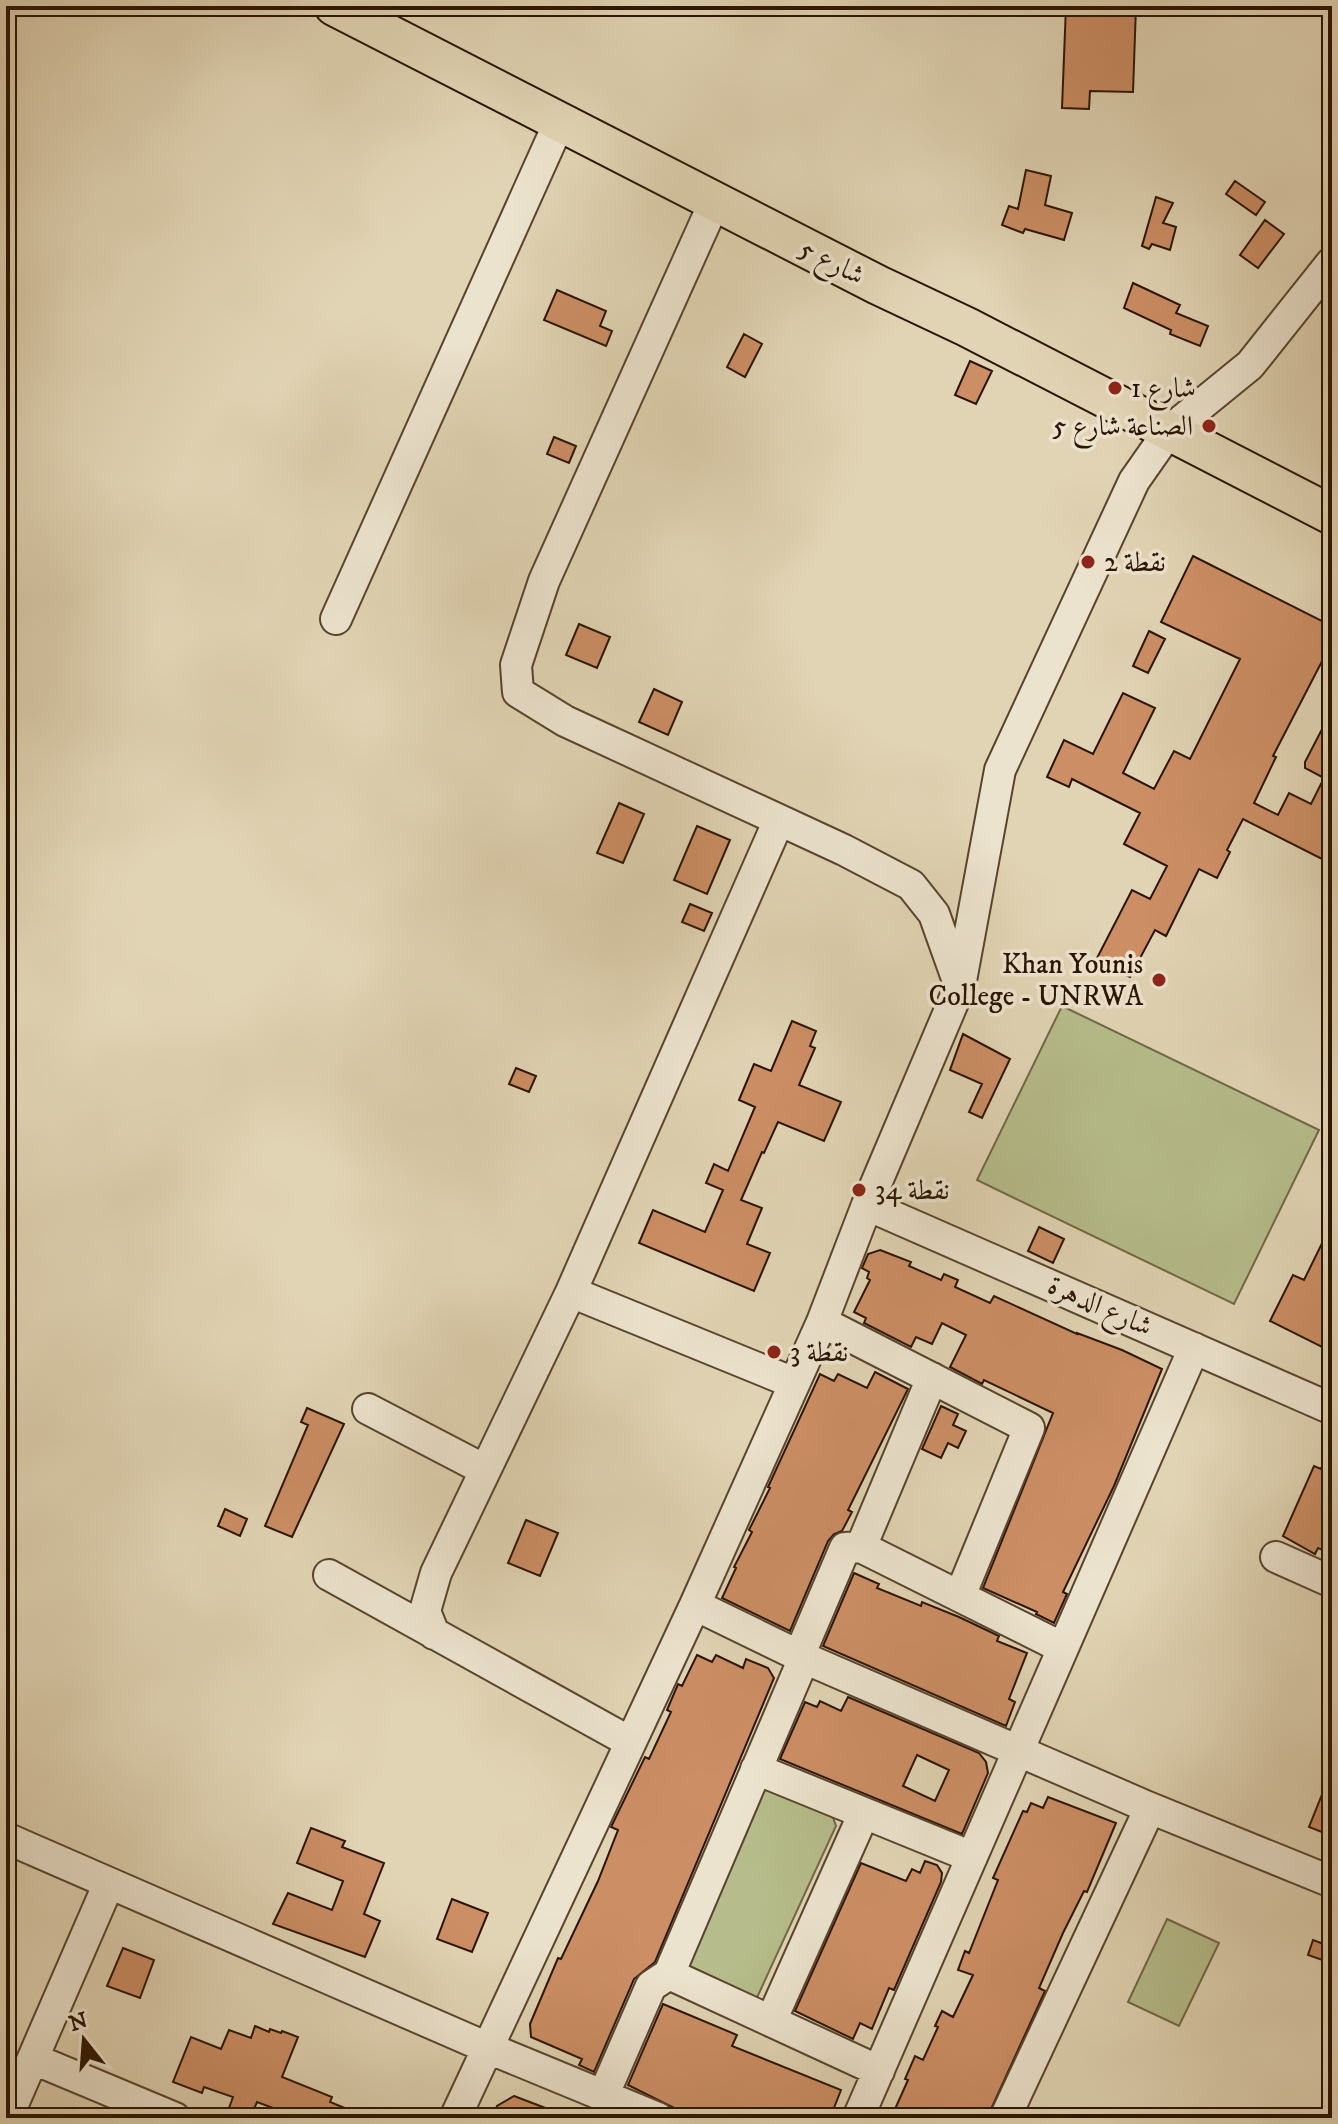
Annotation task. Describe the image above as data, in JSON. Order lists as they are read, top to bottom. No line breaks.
{"streets":{"main road":["شارع 5"],"street":["شارع الدهرة"]},"places":["شارع 1","الصناعة شارع 5","نقطة 2","Khan Younis College - UNRWA","نقطة 34","نقطة 3"],"north":"top"}
